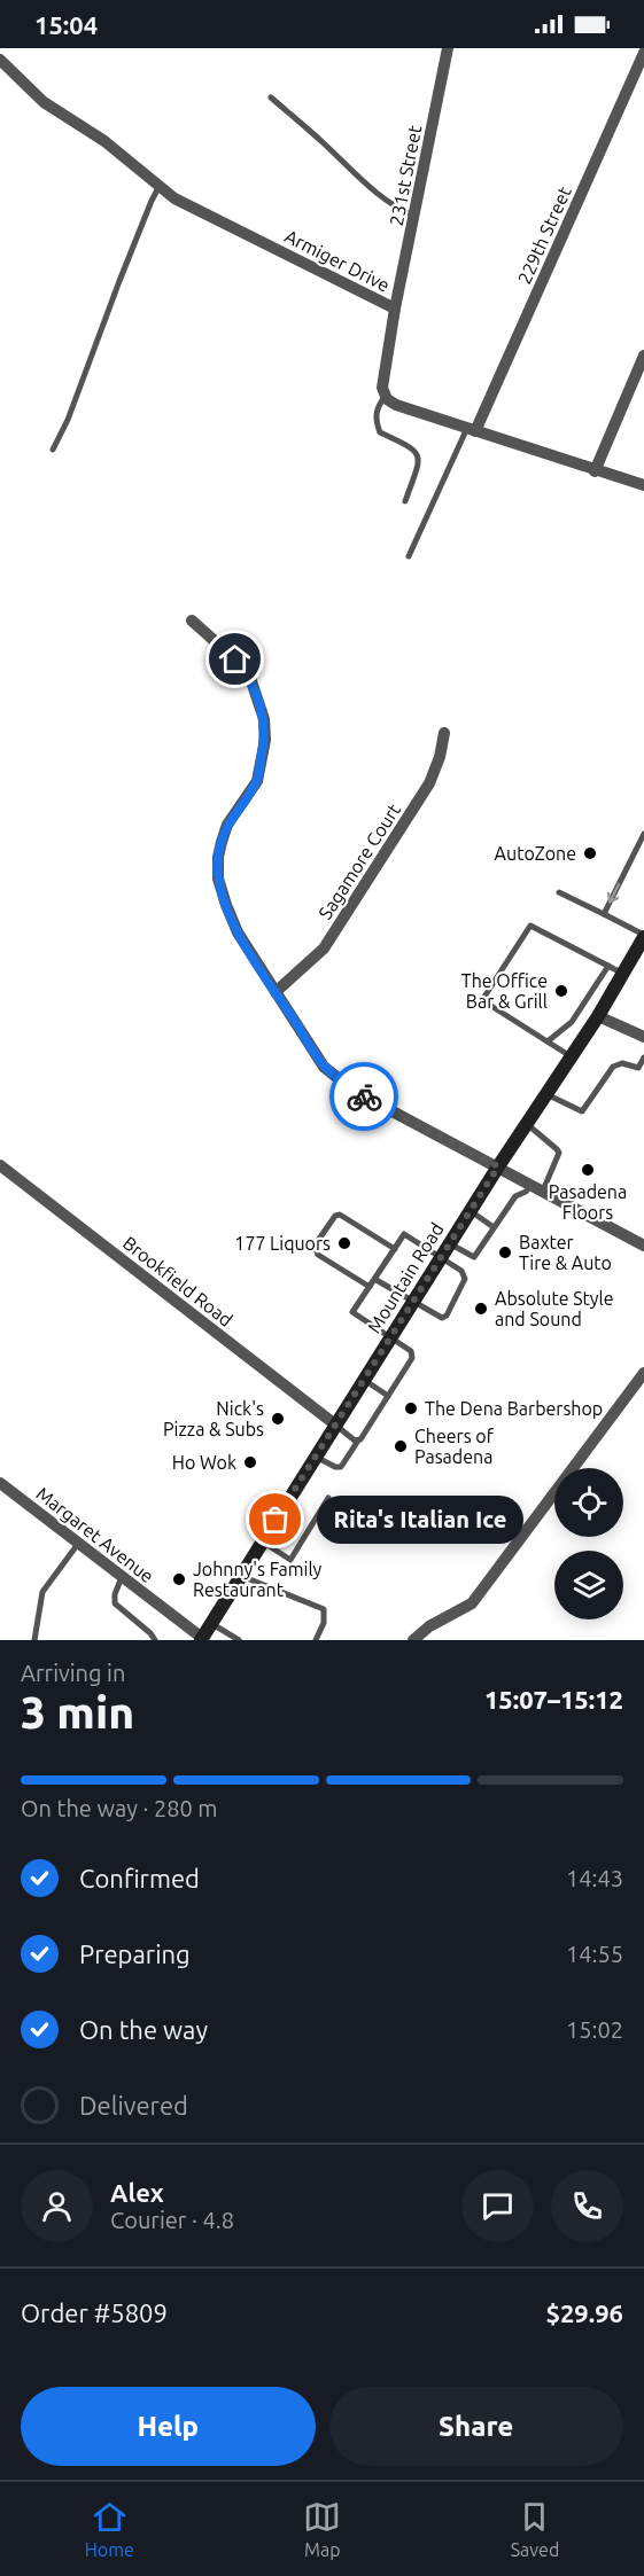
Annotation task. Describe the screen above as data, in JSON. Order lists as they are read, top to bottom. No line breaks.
{"streets":{"main road":["Mountain Road"],"street":["231st Street","229th Street","Armiger Drive","Sagamore Court","Brookfield Road","Margaret Avenue"]},"crossings":[["231st Street","Armiger Drive"],["Mountain Road","Brookfield Road"],["Mountain Road","Margaret Avenue"]],"places":["AutoZone","The Office Bar & Grill","Pasadena Floors","177 Liquors","Baxter Tire & Auto","Absolute Style and Sound","The Dena Barbershop","Nick's Pizza & Subs","Cheers of Pasadena","Ho Wok","Rita's Italian Ice","Johnny's Family Restaurant"],"page":{"status":"15:04","bubble":"Rita's Italian Ice","heading":["3 min","Arriving in","15:07–15:12"],"panel":["Alex","Courier · 4.8","Order #5809","$29.96"],"bar":"On the way · 280 m","list":[["Confirmed","14:43"],["Preparing","14:55"],["On the way","15:02"],"Delivered"],"buttons":["Help","Share"],"tabs":["Home","Map","Saved"]}}
